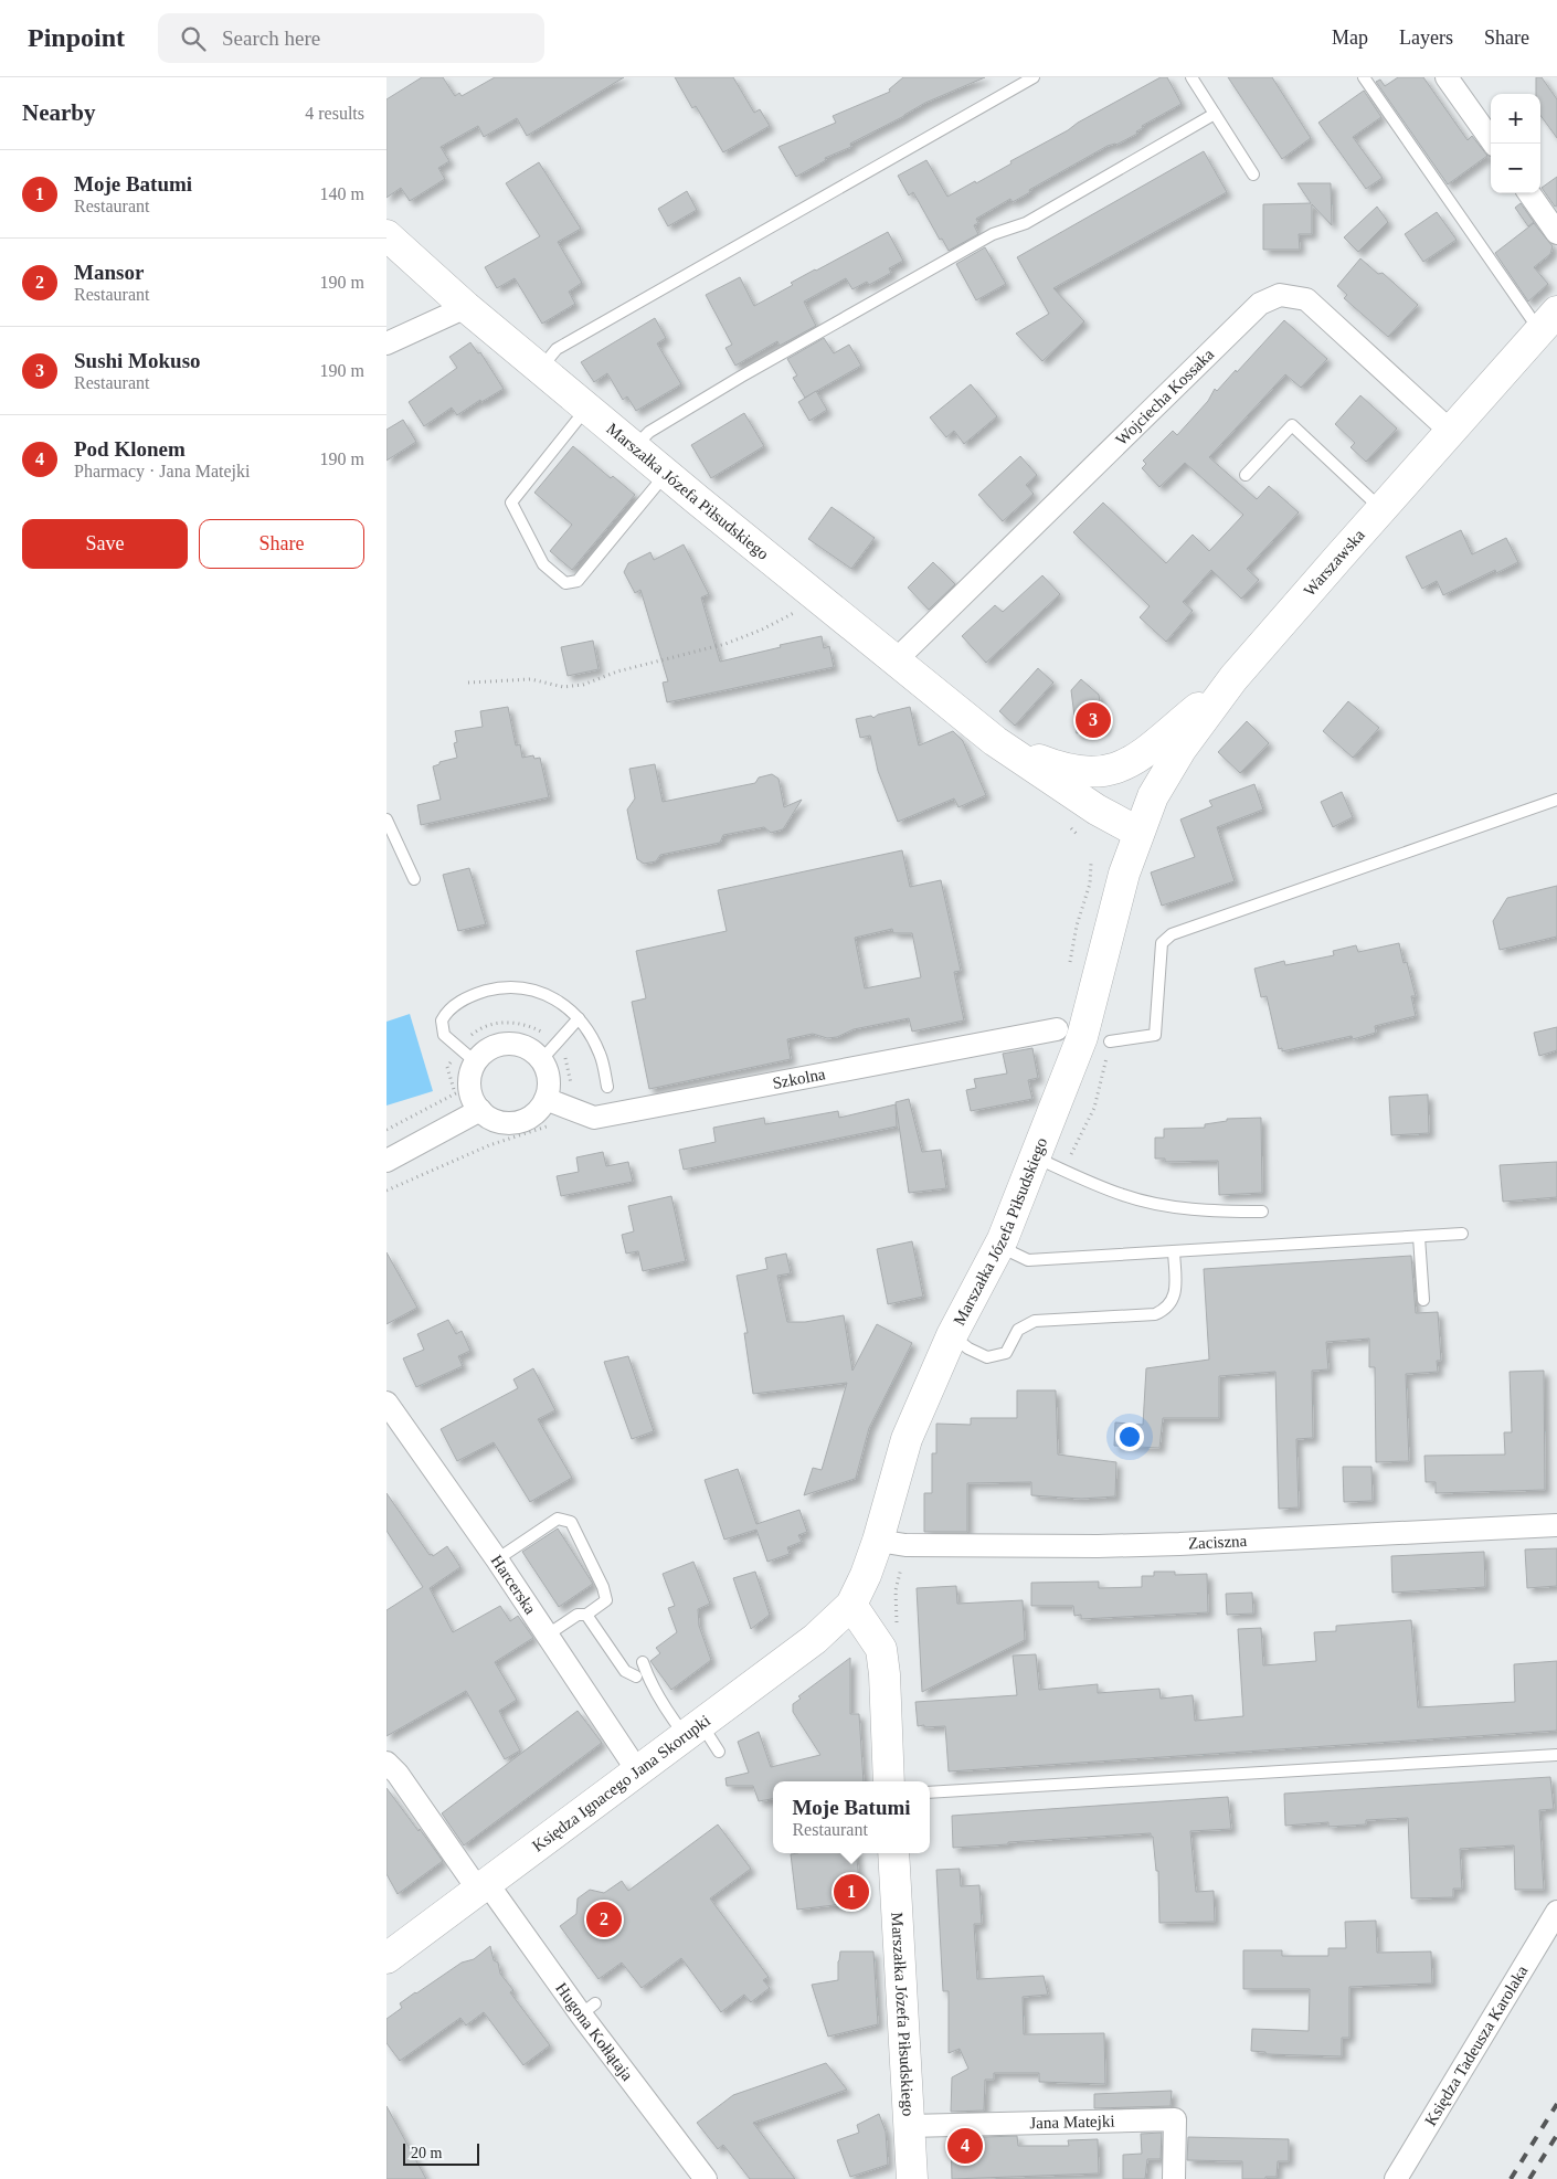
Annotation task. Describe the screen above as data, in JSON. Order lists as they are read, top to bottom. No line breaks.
{"streets":{"main road":["Marszałka Józefa Piłsudskiego","Warszawska","Księdza Ignacego Jana Skorupki"],"street":["Wojciecha Kossaka","Szkolna","Zaciszna","Harcerska","Hugona Kołłątaja","Księdza Tadeusza Karolaka","Jana Matejki"]},"crossings":[["Wojciecha Kossaka","Marszałka Józefa Piłsudskiego"],["Wojciecha Kossaka","Warszawska"],["Marszałka Józefa Piłsudskiego","Warszawska"],["Marszałka Józefa Piłsudskiego","Zaciszna"],["Marszałka Józefa Piłsudskiego","Księdza Ignacego Jana Skorupki"],["Marszałka Józefa Piłsudskiego","Jana Matejki"],["Harcerska","Księdza Ignacego Jana Skorupki"],["Księdza Ignacego Jana Skorupki","Hugona Kołłątaja"]],"scale_bar":"20 m","page":{"header":"Pinpoint","search":"Search here","nav":["Map","Layers","Share"],"heading":["Nearby","4 results"],"map_buttons":["+","−"],"list":[{"mark":"1","name":"Moje Batumi","note":"Restaurant","value":"140 m"},{"mark":"2","name":"Mansor","note":"Restaurant","value":"190 m"},{"mark":"3","name":"Sushi Mokuso","note":"Restaurant","value":"190 m"},{"mark":"4","name":"Pod Klonem","note":"Pharmacy · Jana Matejki","value":"190 m"}],"buttons":["Save","Share"],"pins":["3","1","2","4"],"popup":["Moje Batumi","Restaurant"],"scale":"20 m"}}
